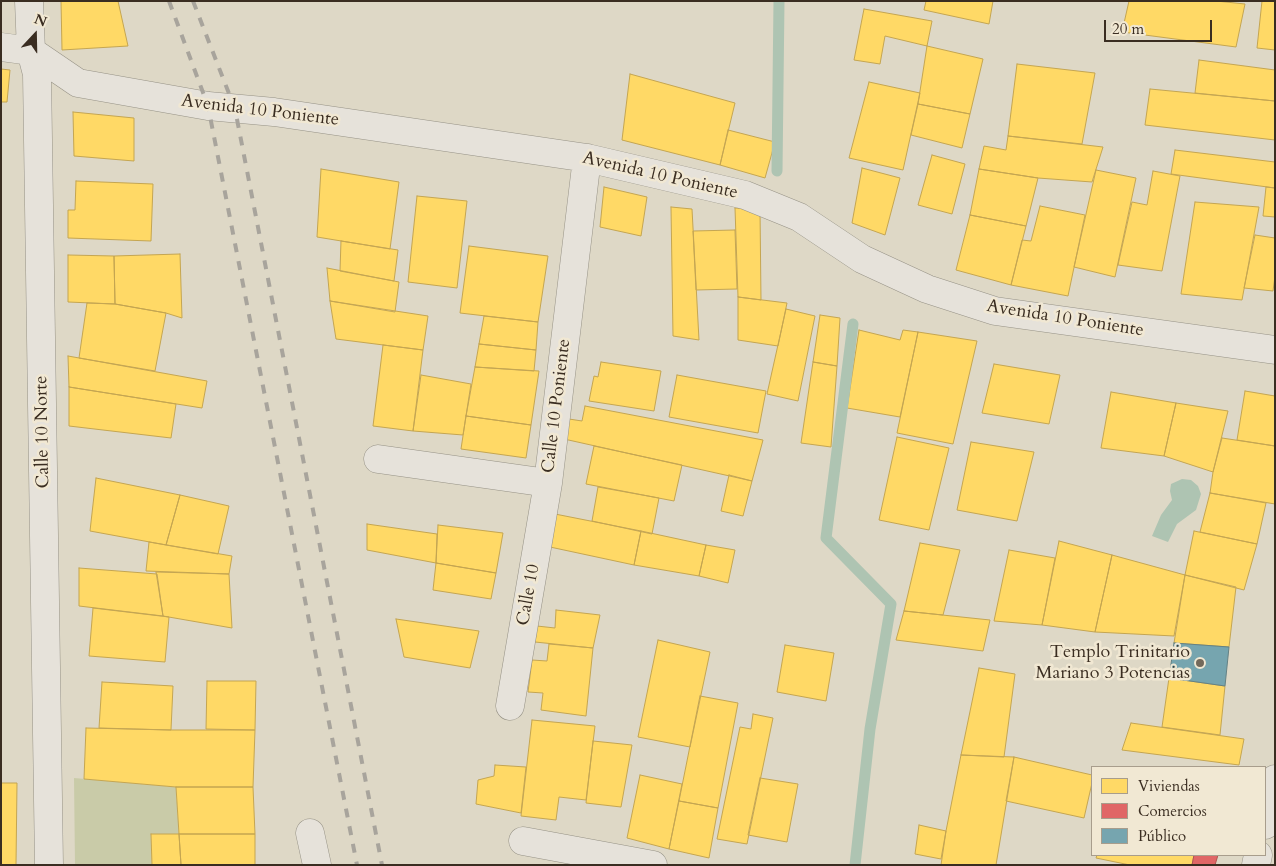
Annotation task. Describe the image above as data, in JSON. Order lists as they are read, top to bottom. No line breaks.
{"streets":{"street":["Avenida 10 Poniente","Calle 10 Poniente","Calle 10 Norte","Calle 10"]},"crossings":[["Avenida 10 Poniente","Calle 10 Poniente"],["Avenida 10 Poniente","Calle 10 Norte"],["Calle 10 Poniente","Calle 10"]],"places":["Templo Trinitario Mariano 3 Potencias"],"legend":["Viviendas","Comercios","Público"],"scale_bar":"20 m","north":"top"}
